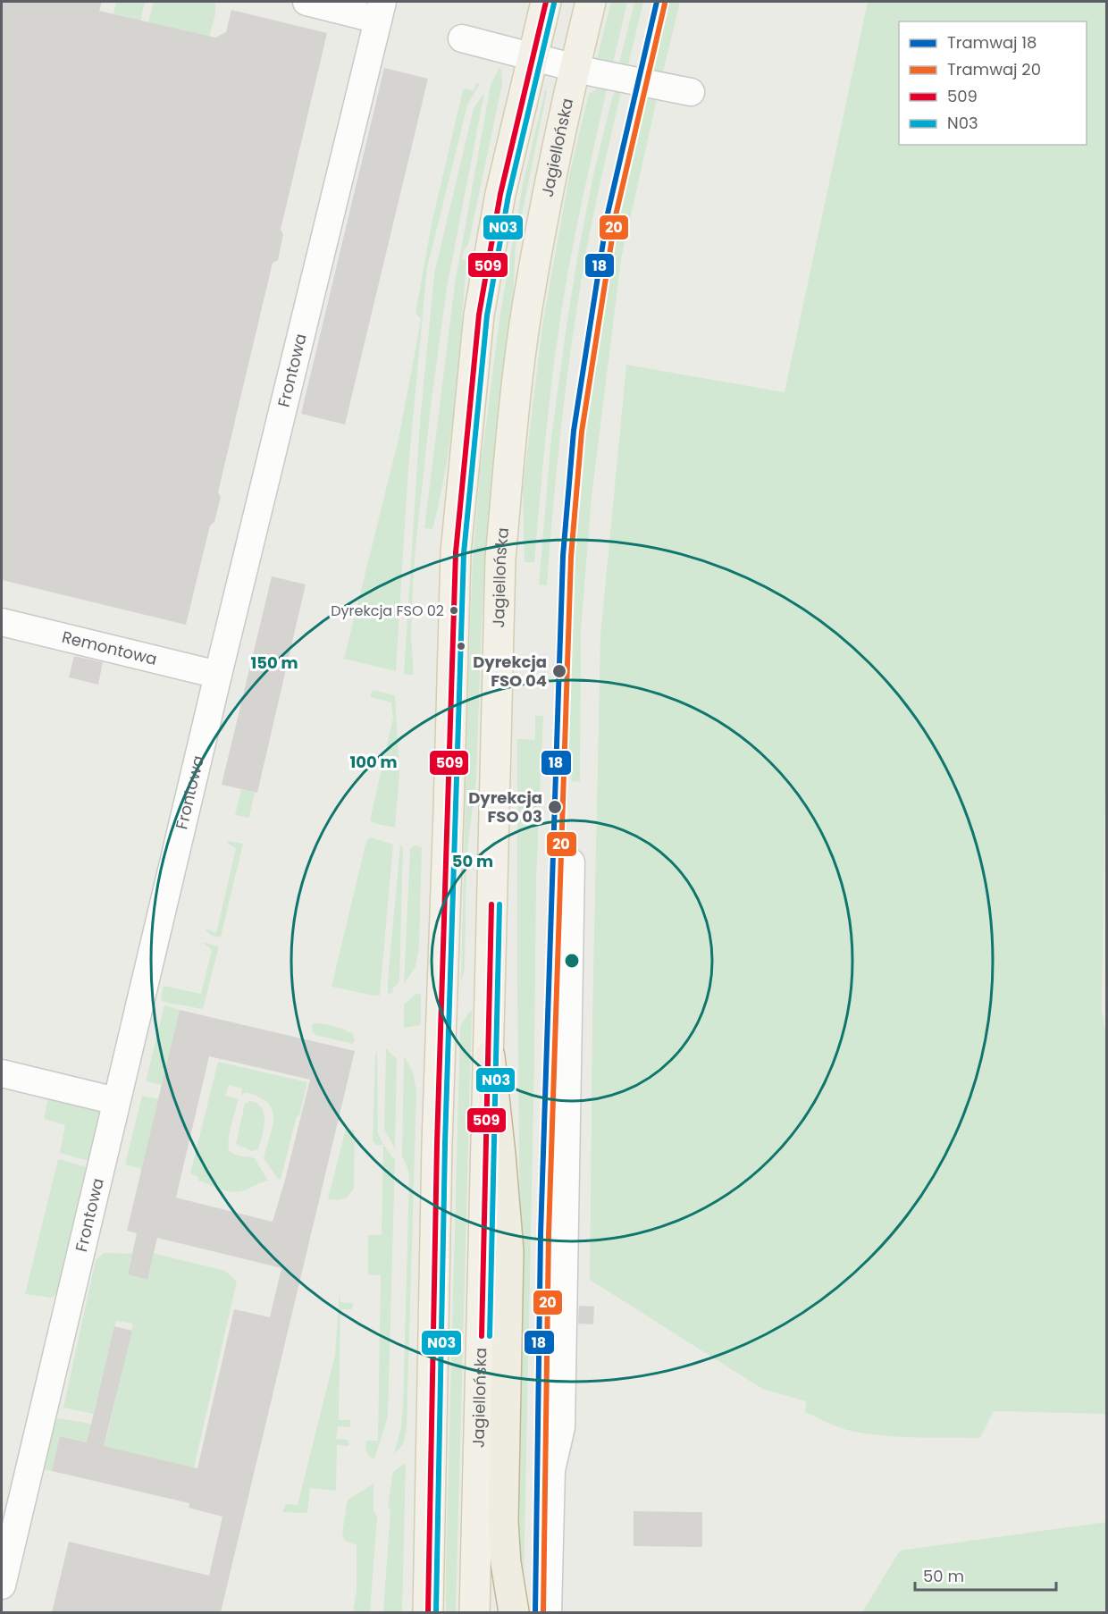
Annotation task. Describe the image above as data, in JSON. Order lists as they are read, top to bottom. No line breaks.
{"streets":{"main road":["Jagiellońska"],"lane":["Frontowa","Remontowa"]},"crossings":[["Frontowa","Remontowa"]],"places":["Dyrekcja FSO 02","Dyrekcja FSO 04","Dyrekcja FSO 03"],"lines":["tram line 18","transit line 509","tram line 20","transit line N03"],"legend":["Tramwaj 18","Tramwaj 20","509","N03"],"scale_bar":"50 m","rings":["150 m","100 m","50 m"]}
